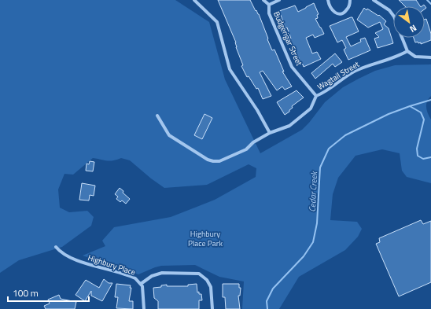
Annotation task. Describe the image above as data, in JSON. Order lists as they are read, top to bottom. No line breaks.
{"streets":{"street":["Budgerigar Street","Wagtail Street","Highbury Place"]},"crossings":[["Budgerigar Street","Wagtail Street"]],"water":["Cedar Creek"],"parks":["Highbury Place Park"],"scale_bar":"100 m","north":"bottom right"}
